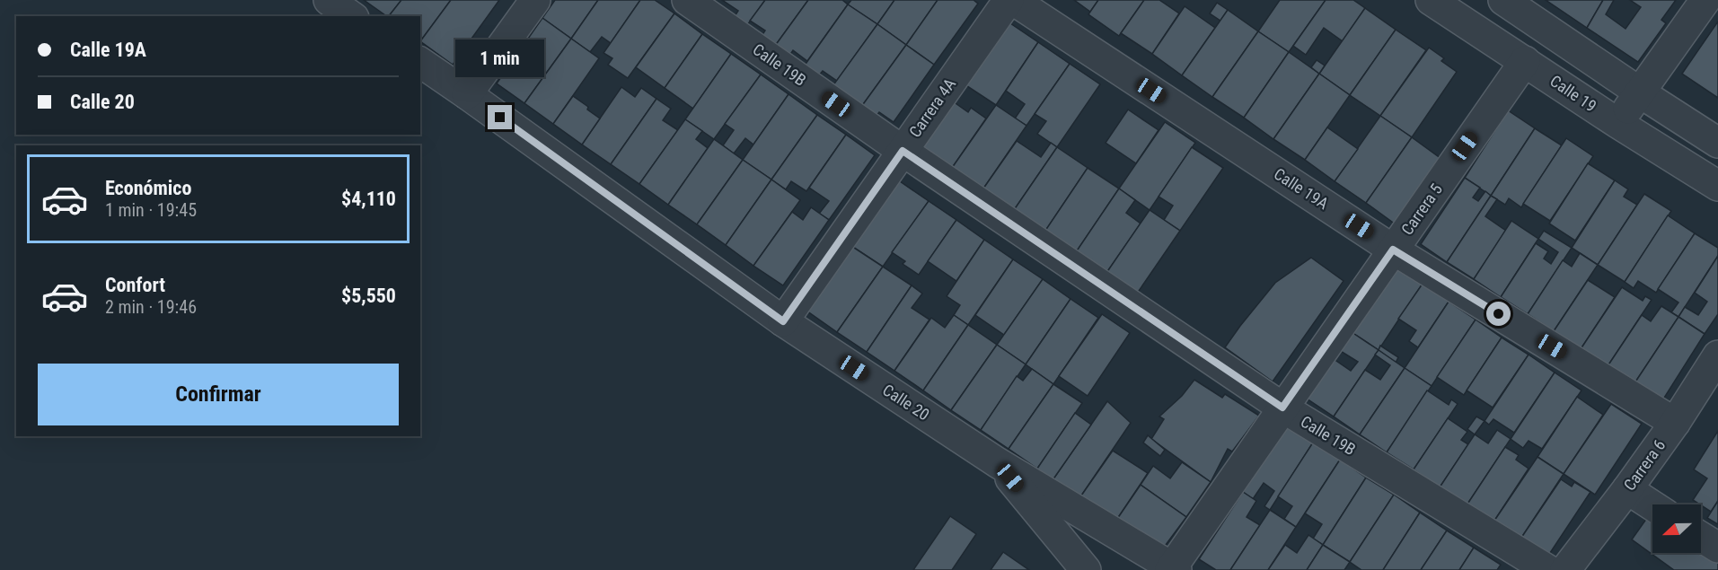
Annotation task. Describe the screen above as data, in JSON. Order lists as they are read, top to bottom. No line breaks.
{"streets":{"street":["Calle 19B","Calle 19","Carrera 4A","Calle 19A","Carrera 5","Calle 20","Carrera 6"]},"crossings":[["Calle 19B","Carrera 4A"],["Calle 19B","Carrera 5"],["Calle 19","Carrera 5"],["Carrera 4A","Calle 20"],["Calle 19A","Carrera 5"],["Calle 19A","Carrera 6"],["Carrera 5","Calle 20"]],"north":"left","page":{"banner":["Calle 19A","Calle 20"],"bubble":"1 min","list":[{"name":"Económico","note":"1 min · 19:45","value":"$4,110"},{"name":"Confort","note":"2 min · 19:46","value":"$5,550"}],"buttons":"Confirmar"}}
